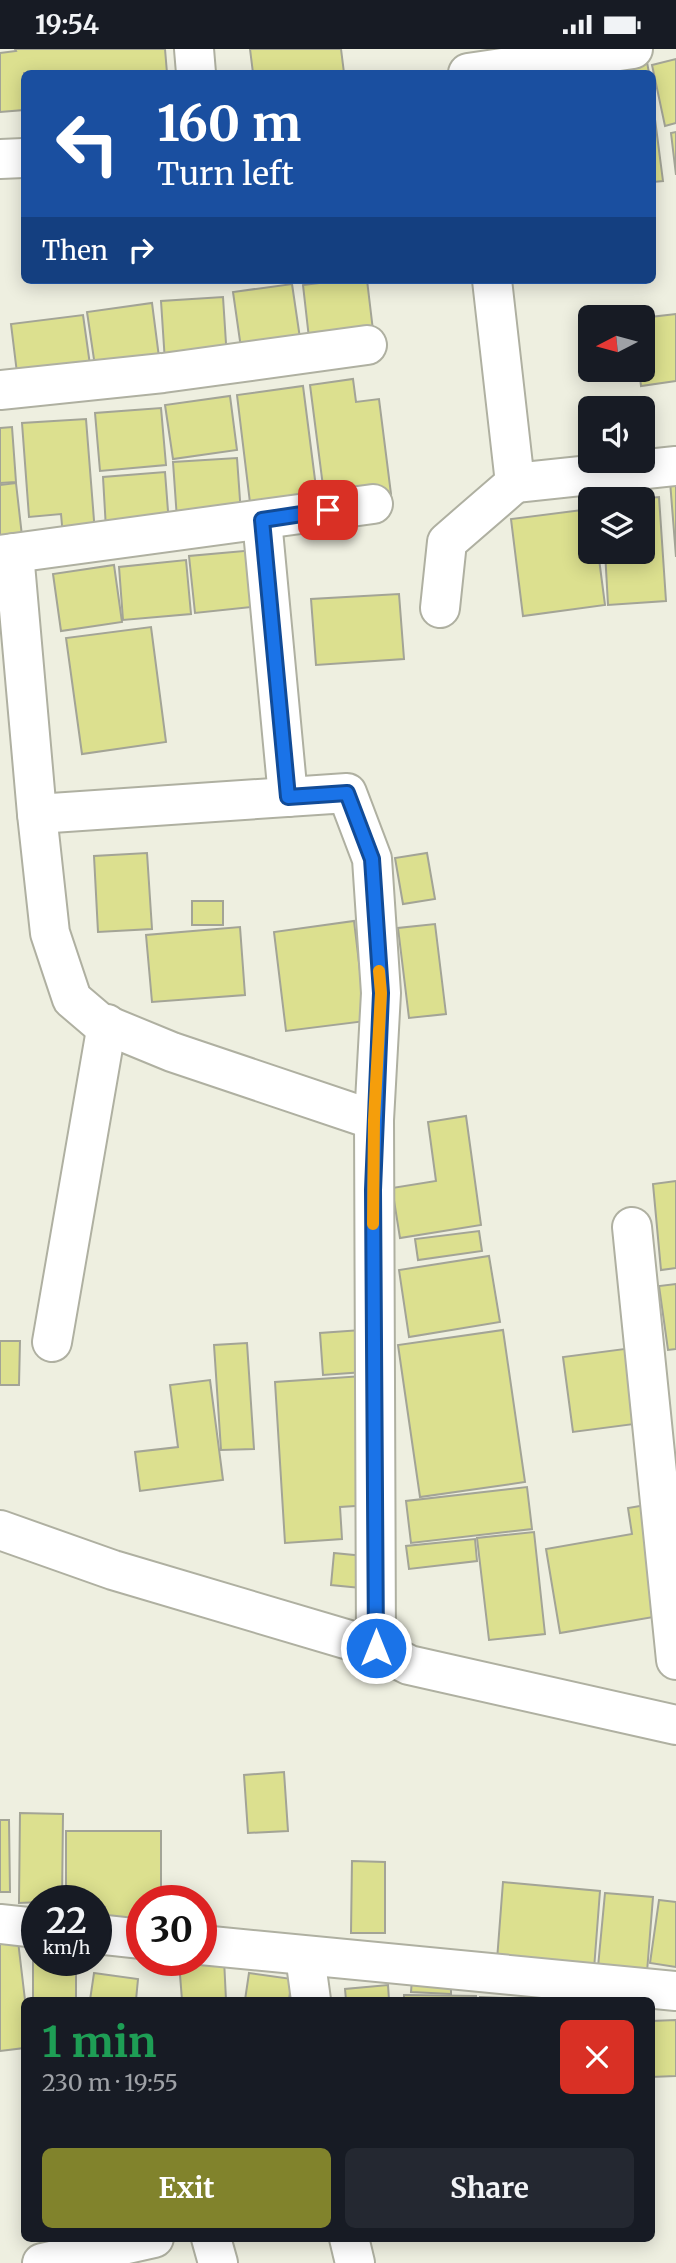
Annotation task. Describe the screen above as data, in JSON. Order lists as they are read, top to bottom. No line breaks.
{"north":"left","page":{"status":"19:54","turn":["160 m","Turn left"],"then":"Then","speed":"22 km/h","limit":"30","heading":["1 min","230 m · 19:55"],"buttons":["Exit","Share"]}}
